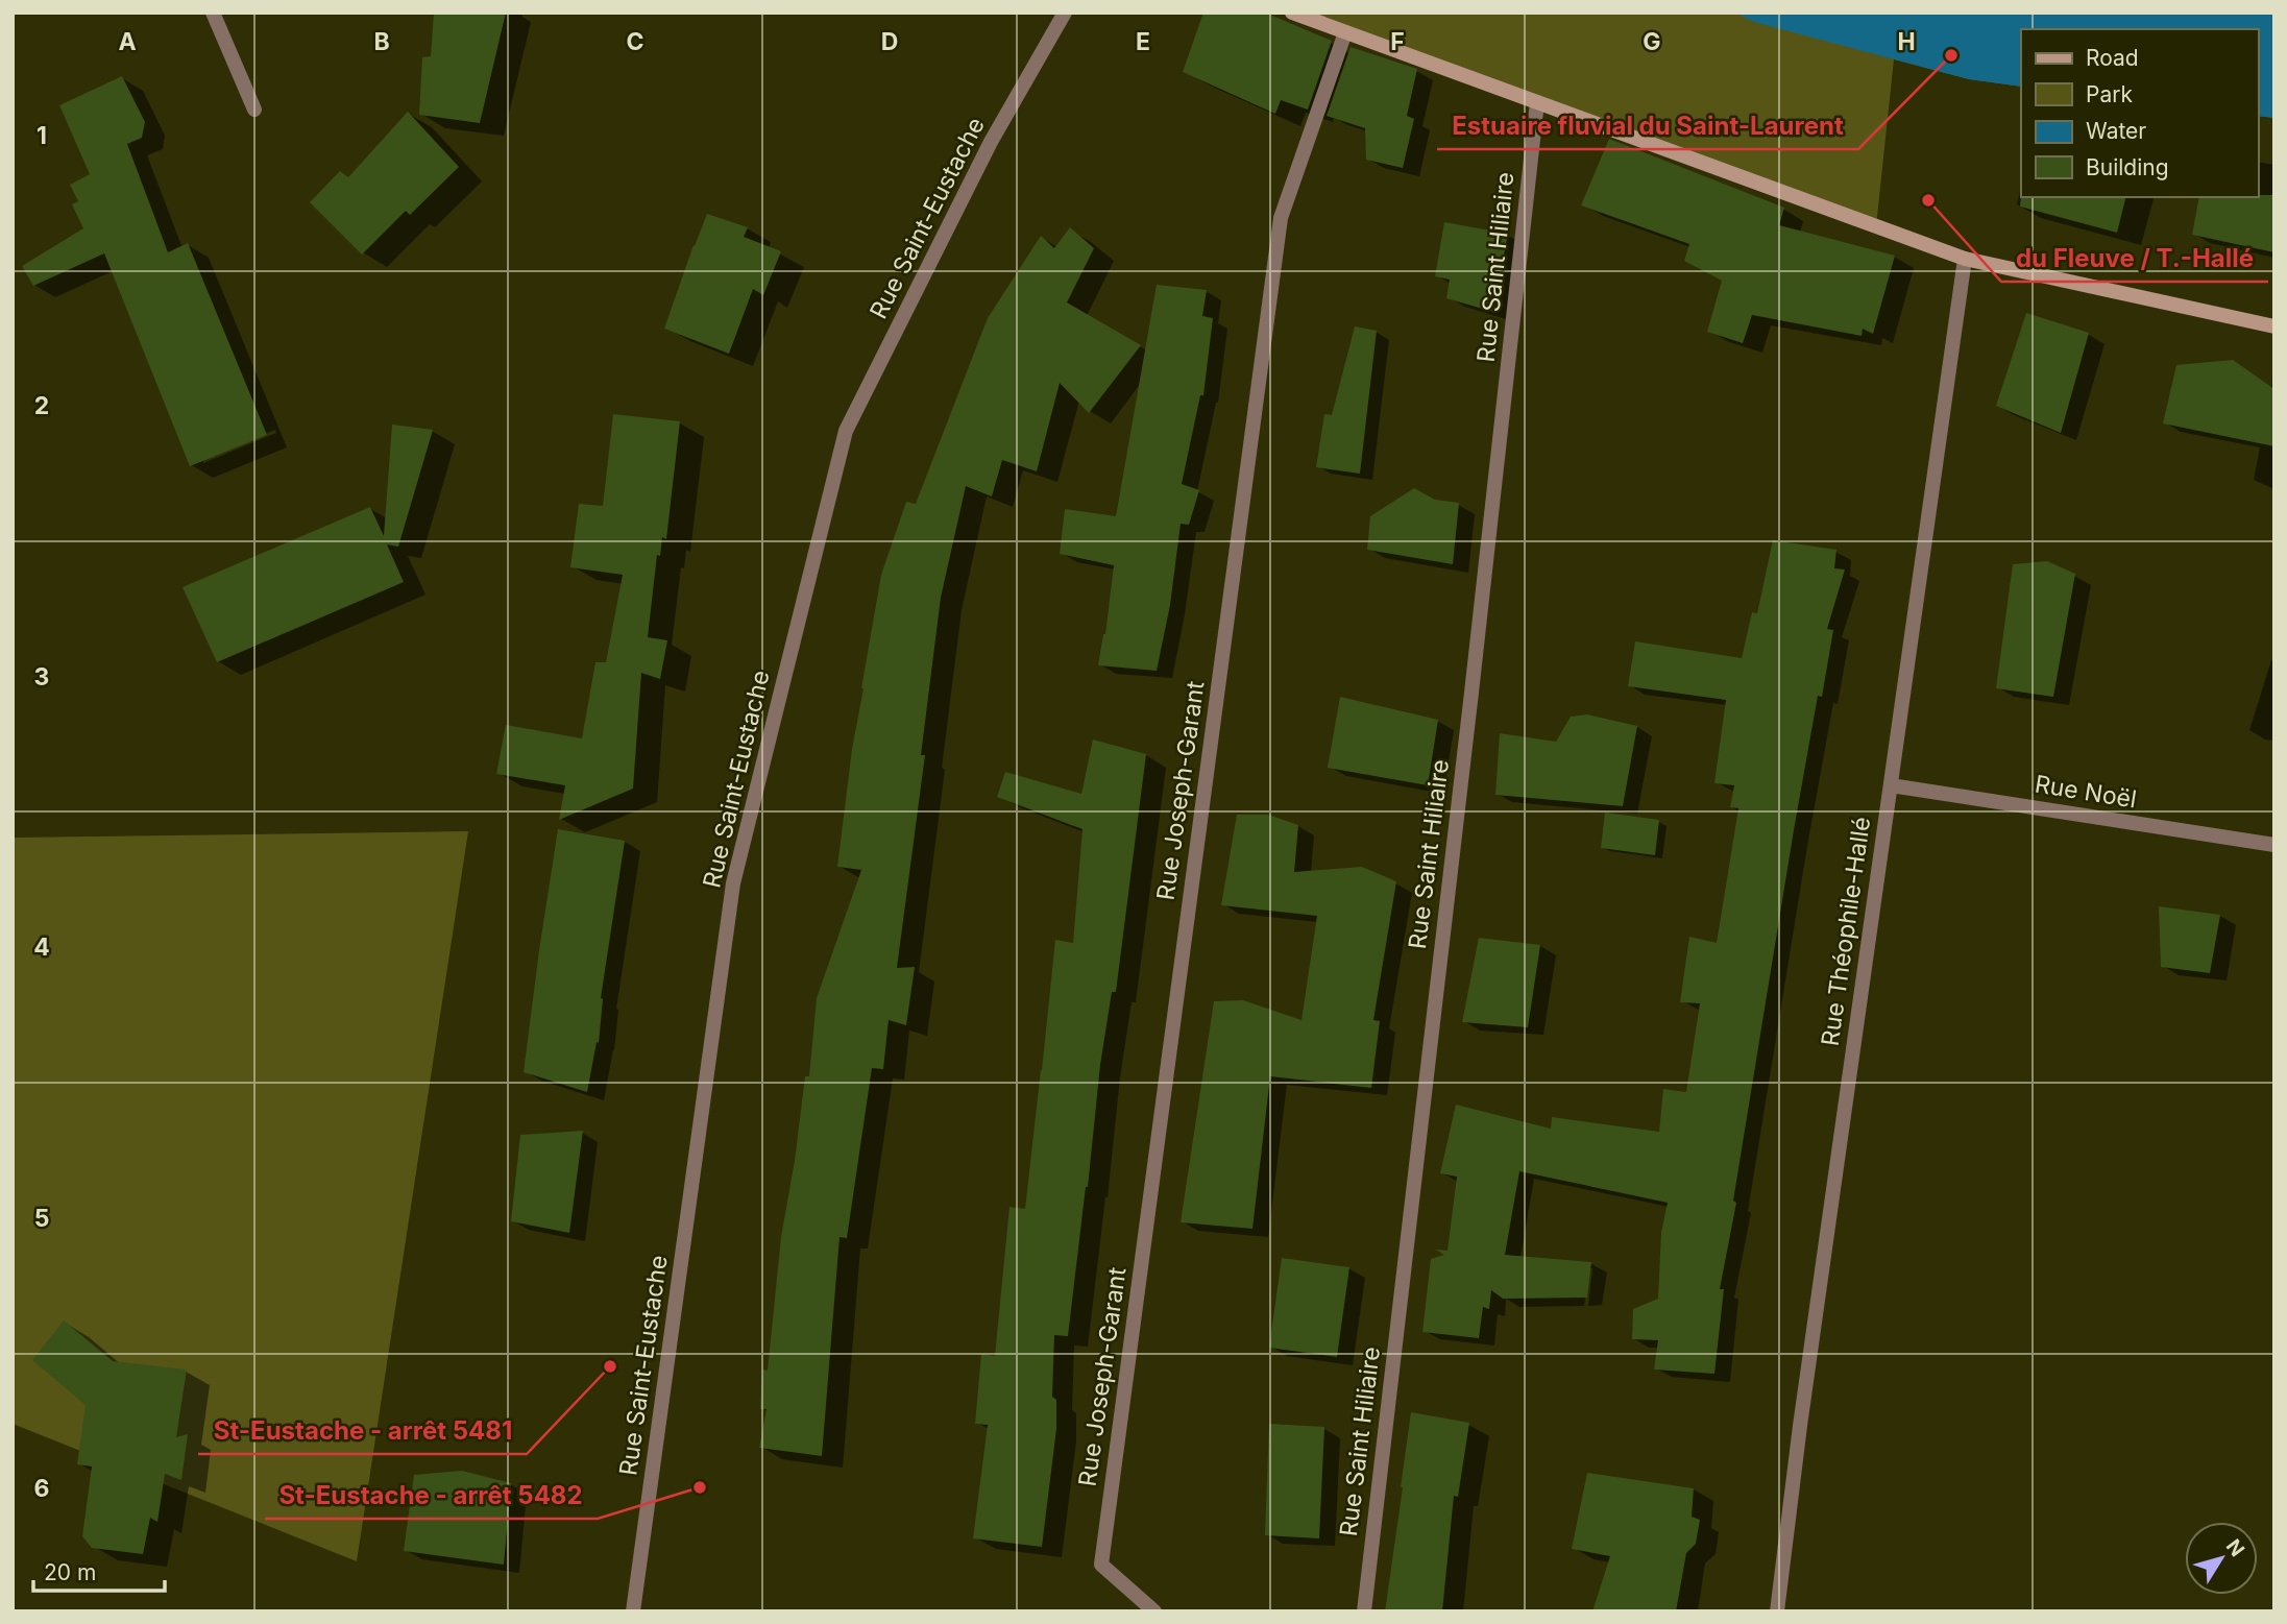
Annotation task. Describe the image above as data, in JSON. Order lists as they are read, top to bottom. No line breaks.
{"streets":{"street":["Rue Saint-Eustache","Rue Saint Hiliaire","Rue Joseph-Garant","Rue Noël","Rue Théophile-Hallé"]},"crossings":[["Rue Noël","Rue Théophile-Hallé"]],"places":["Estuaire fluvial du Saint-Laurent","du Fleuve / T.-Hallé","St-Eustache - arrêt 5481","St-Eustache - arrêt 5482"],"legend":["Road","Park","Water","Building"],"scale_bar":"20 m","north":"top right","grid":{"columns":["A","B","C","D","E","F","G","H"],"rows":["1","2","3","4","5","6"]}}
